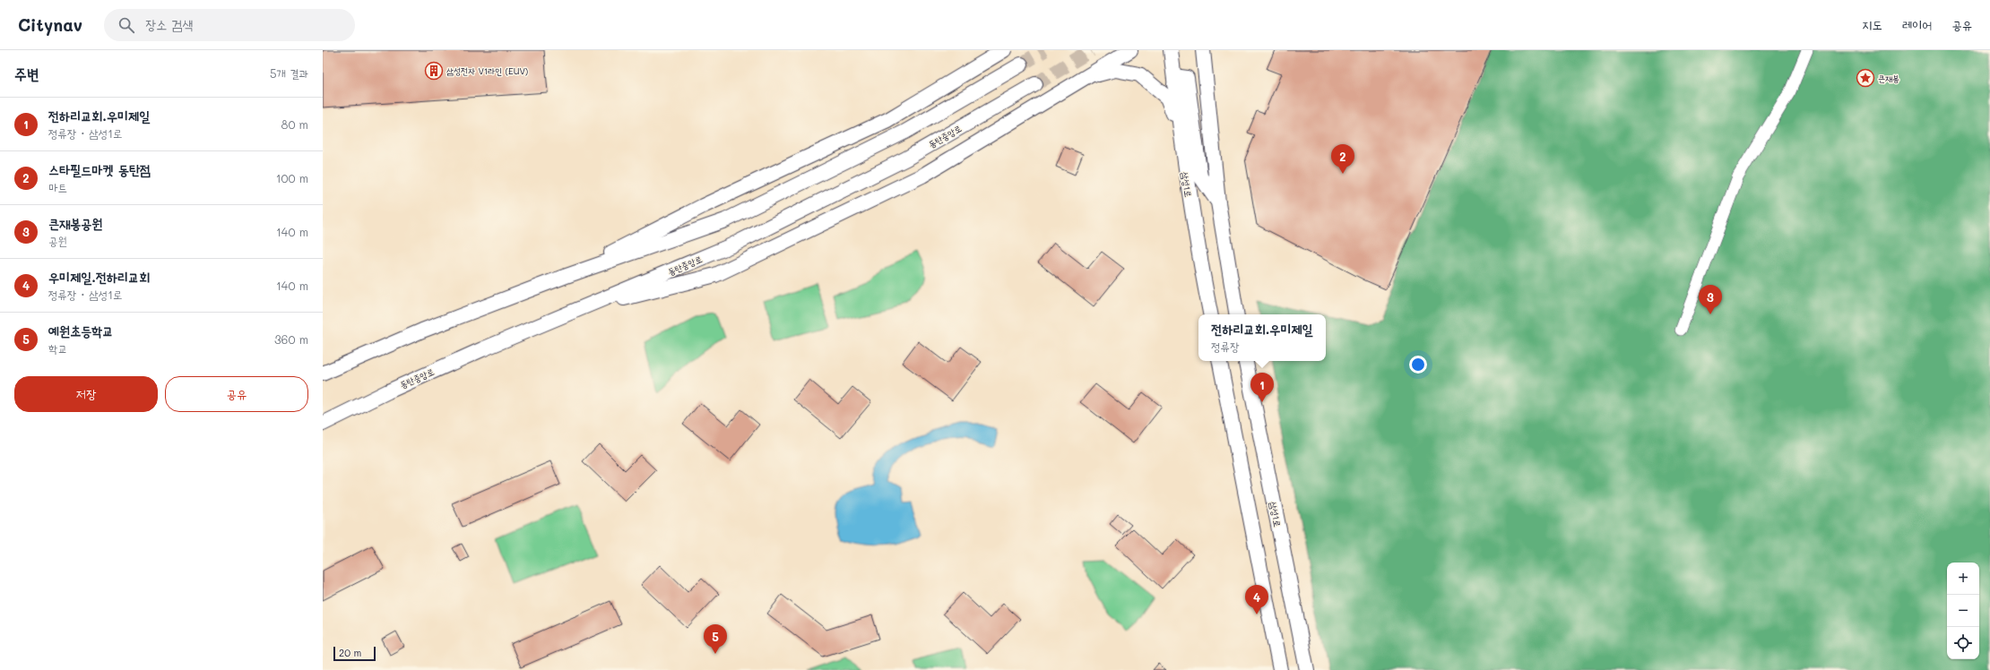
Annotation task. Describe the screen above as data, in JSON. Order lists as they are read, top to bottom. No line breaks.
{"streets":{"street":["동탄중앙로","삼성1로"]},"places":{"building":["삼성전자 V1라인 (EUV)"],"place":["큰재봉"]},"scale_bar":"20 m","page":{"header":"Citynav","search":"장소 검색","nav":["지도","레이어","공유"],"heading":["주변","5개 결과"],"list":[{"mark":"1","name":"전하리교회.우미제일","note":"정류장 · 삼성1로","value":"80 m"},{"mark":"2","name":"스타필드마켓 동탄점","note":"마트","value":"100 m"},{"mark":"3","name":"큰재봉공원","note":"공원","value":"140 m"},{"mark":"4","name":"우미제일.전하리교회","note":"정류장 · 삼성1로","value":"140 m"},{"mark":"5","name":"예원초등학교","note":"학교","value":"360 m"}],"pins":["2","3","1","4","5"],"popup":["전하리교회.우미제일","정류장"],"buttons":["저장","공유"],"map_buttons":["+","−"],"scale":"20 m"}}
